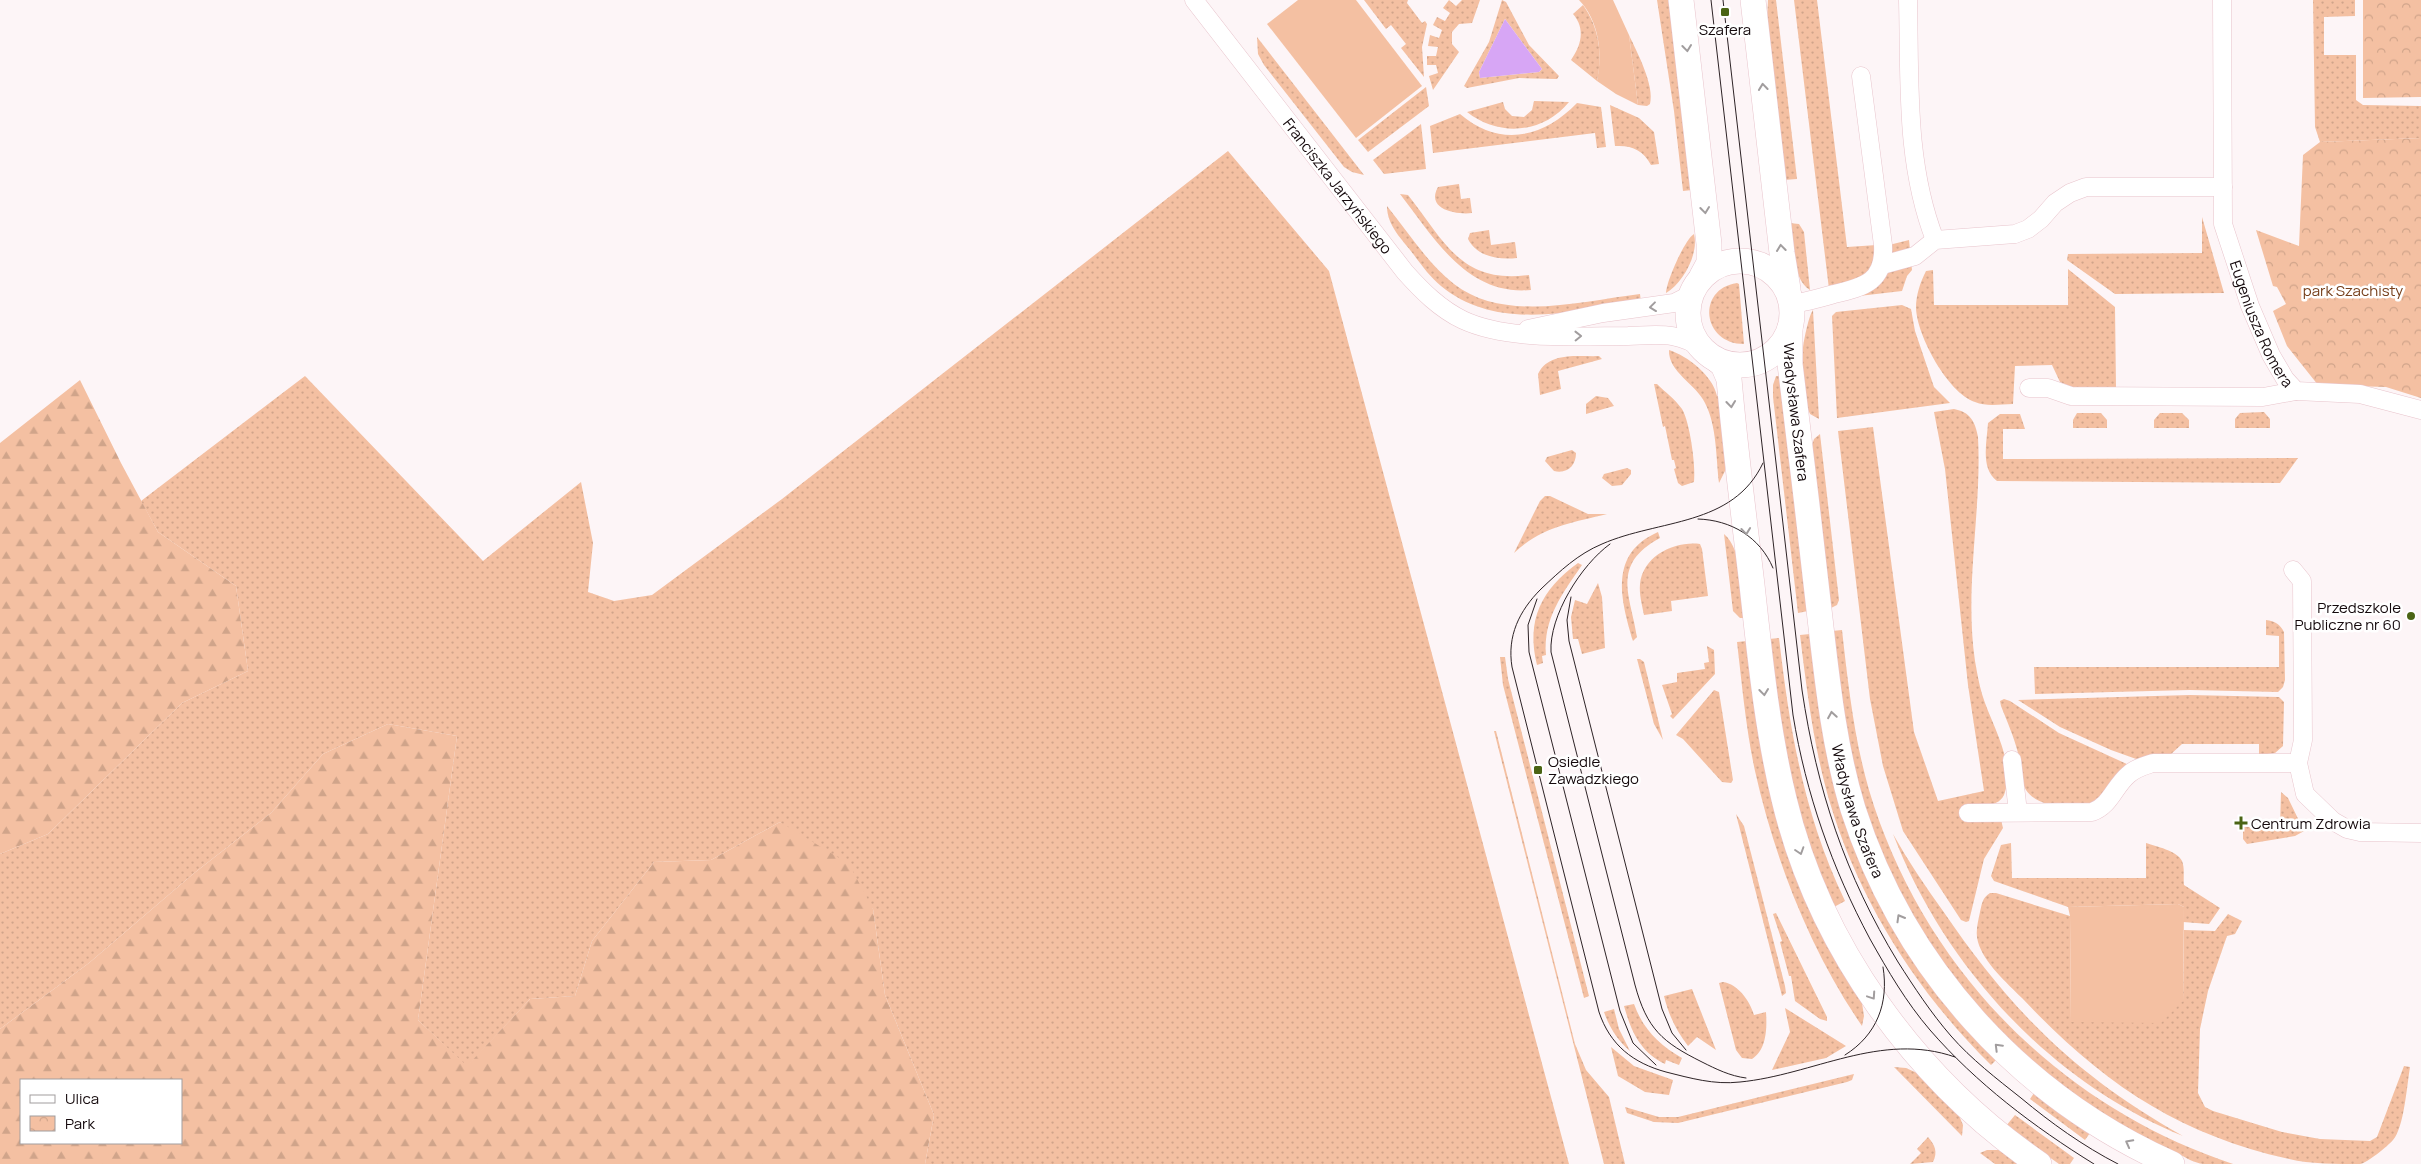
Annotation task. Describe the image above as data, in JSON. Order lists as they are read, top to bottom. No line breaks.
{"streets":{"main road":["Władysława Szafera"],"street":["Franciszka Jarzyńskiego","Eugeniusza Romera"]},"crossings":[["Franciszka Jarzyńskiego","Władysława Szafera"]],"parks":["park Szachisty"],"places":{"transit":["Szafera","Osiedle Zawadzkiego"],"other":["Przedszkole Publiczne nr 60"],"health":["Centrum Zdrowia"]},"legend":["Ulica","Park"]}
